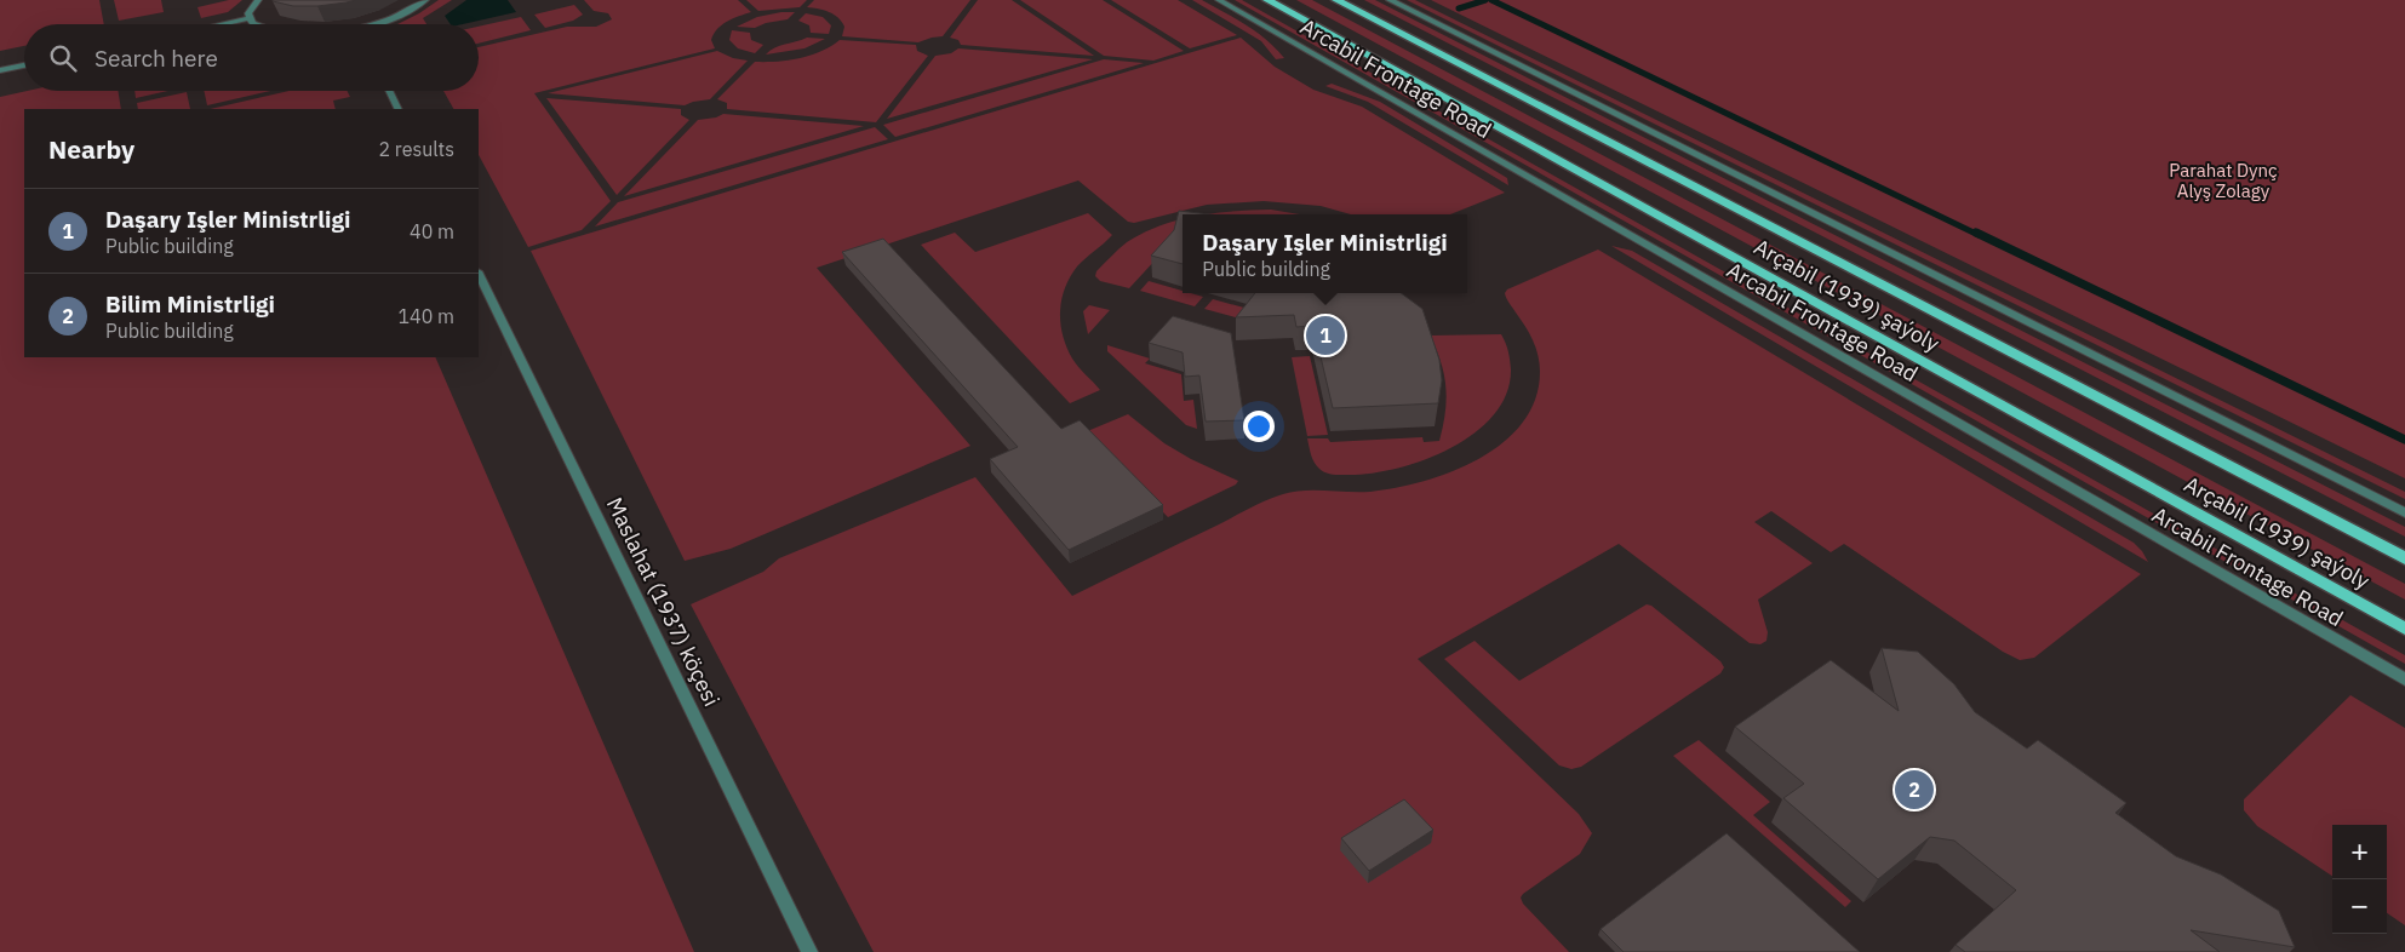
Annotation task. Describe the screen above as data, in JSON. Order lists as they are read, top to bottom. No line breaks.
{"streets":{"main road":["Arçabil (1939) şaýoly"],"street":["Arcabil Frontage Road","Maslahat (1937) köçesi"]},"parks":["Parahat Dynç Alyş Zolagy"],"page":{"search":"Search here","heading":["Nearby","2 results"],"list":[{"mark":"1","name":"Daşary Işler Ministrligi","note":"Public building","value":"40 m"},{"mark":"2","name":"Bilim Ministrligi","note":"Public building","value":"140 m"}],"popup":["Daşary Işler Ministrligi","Public building"],"pins":["1","2"],"map_buttons":["+","−"]}}
